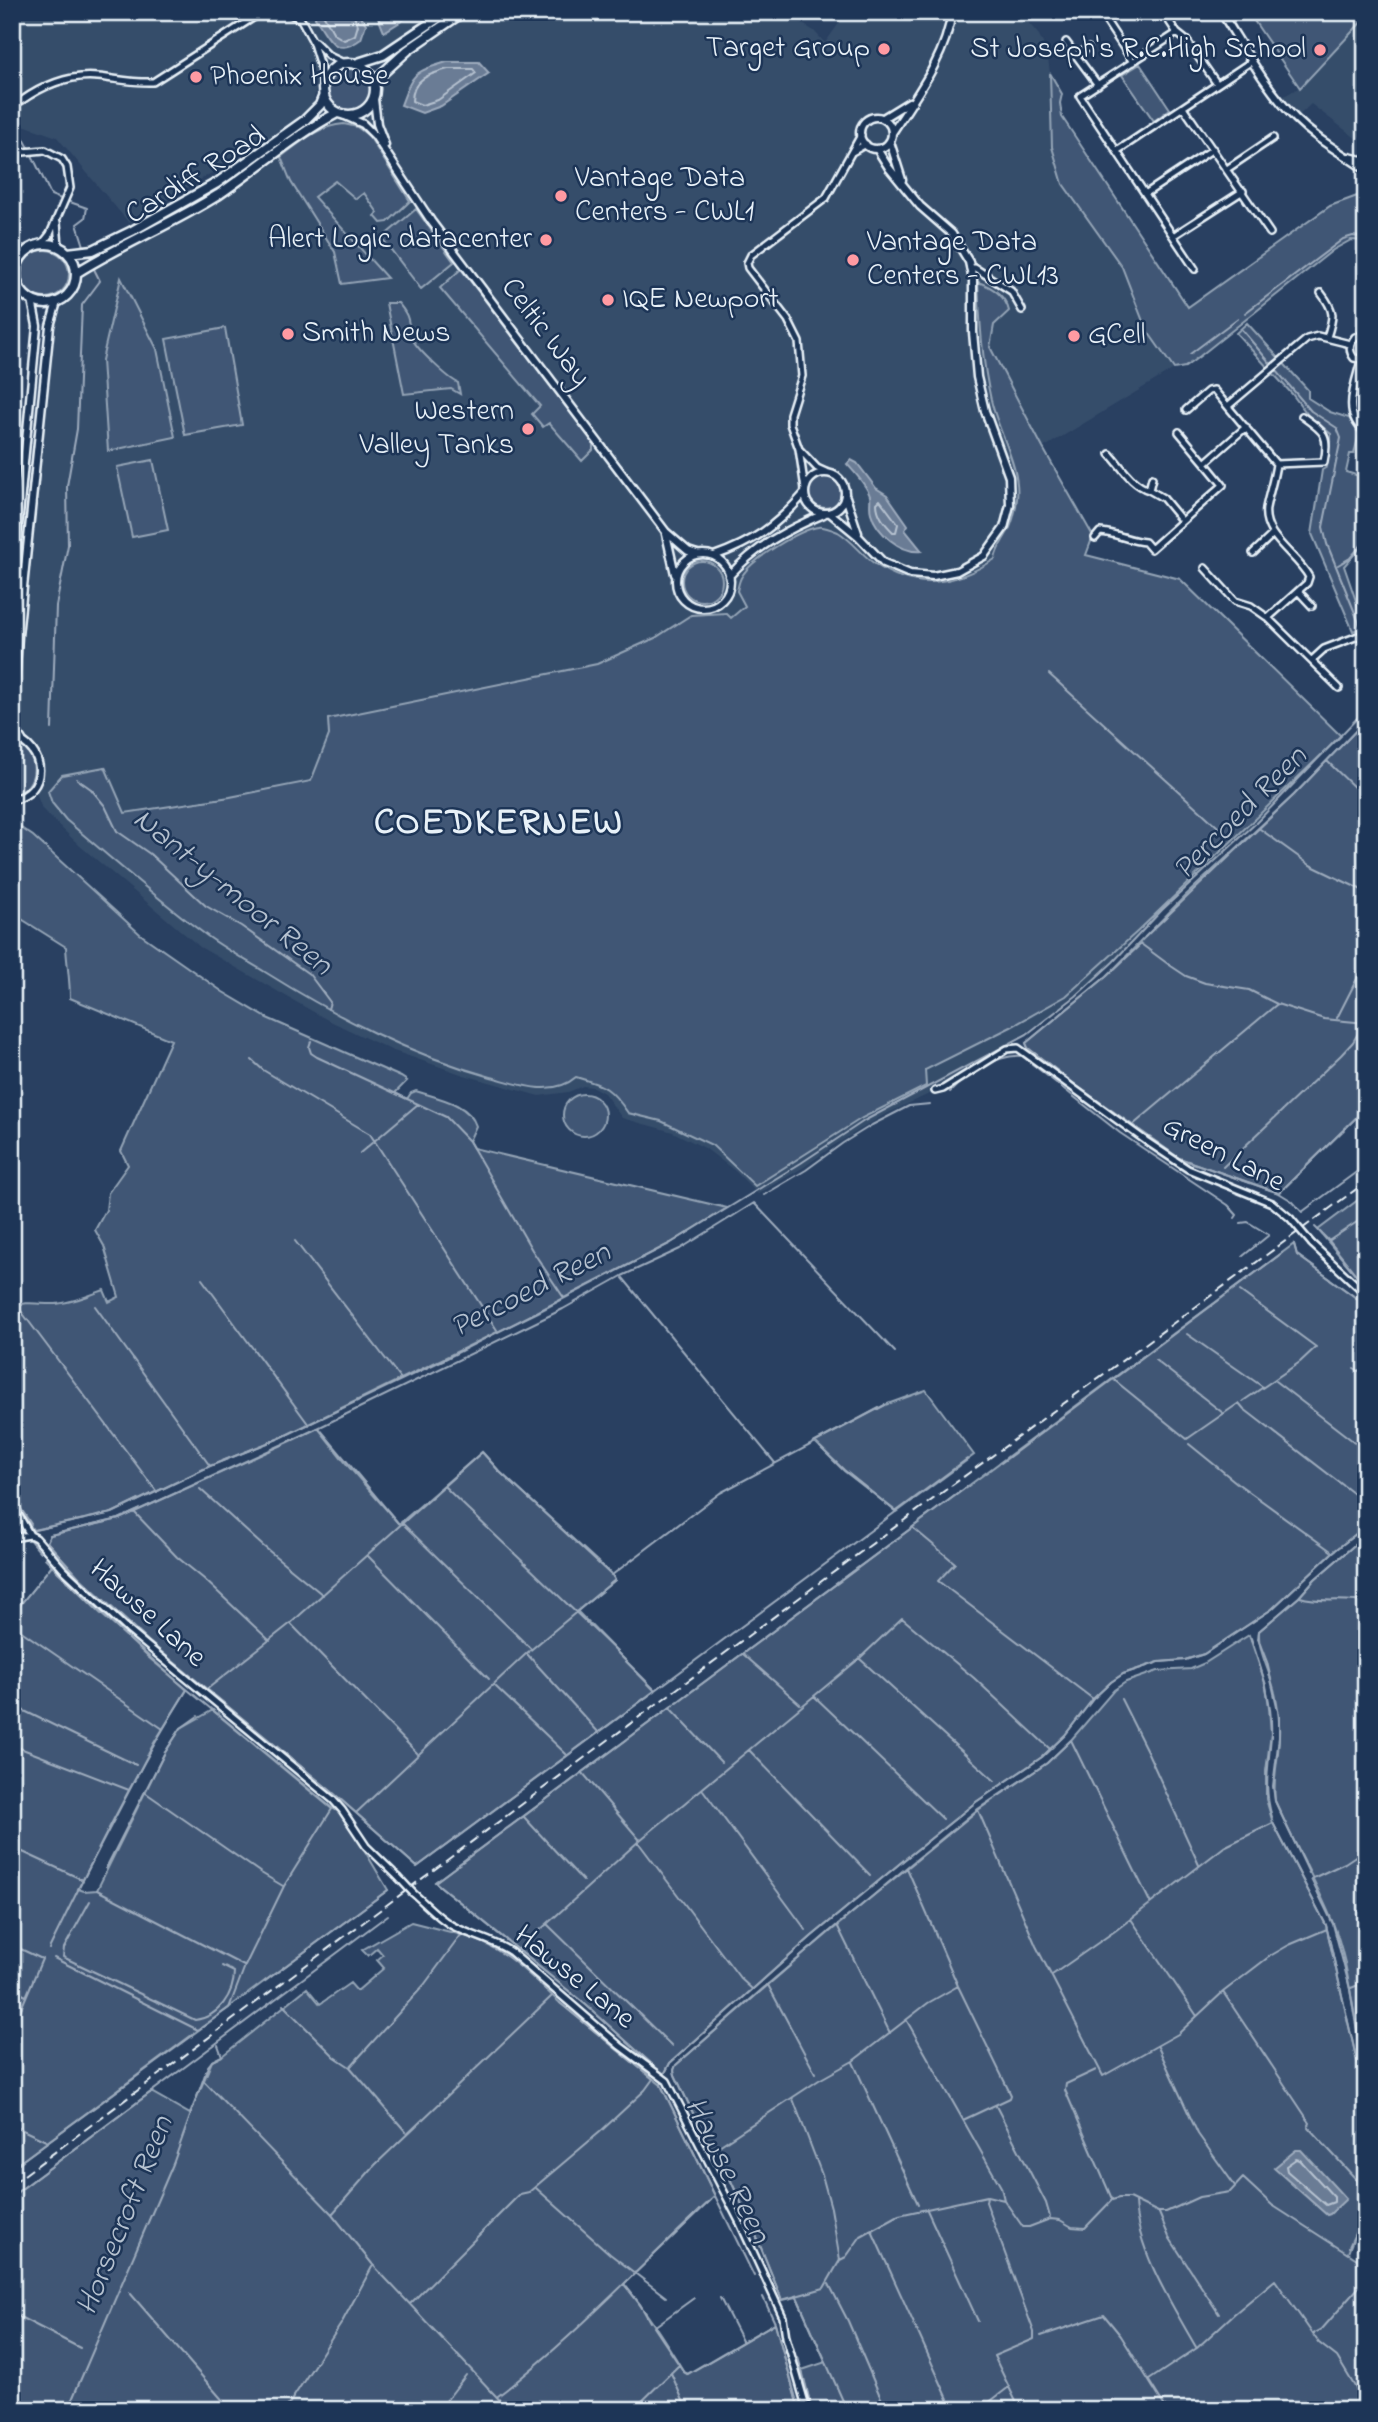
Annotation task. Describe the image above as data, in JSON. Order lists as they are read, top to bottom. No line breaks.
{"streets":{"main road":["Cardiff Road"],"street":["Celtic Way","Green Lane","Hawse Lane"]},"crossings":[["Cardiff Road","Celtic Way"]],"districts":["COEDKERNEW"],"water":["Percoed Reen","Nant-y-moor Reen","Hawse Reen","Horsecroft Reen"],"places":["Target Group","St Joseph's R.C.High School","Phoenix House","Vantage Data Centers - CWL1","Alert Logic datacenter","Vantage Data Centers - CWL13","IQE Newport","Smith News","GCell","Western Valley Tanks"]}
